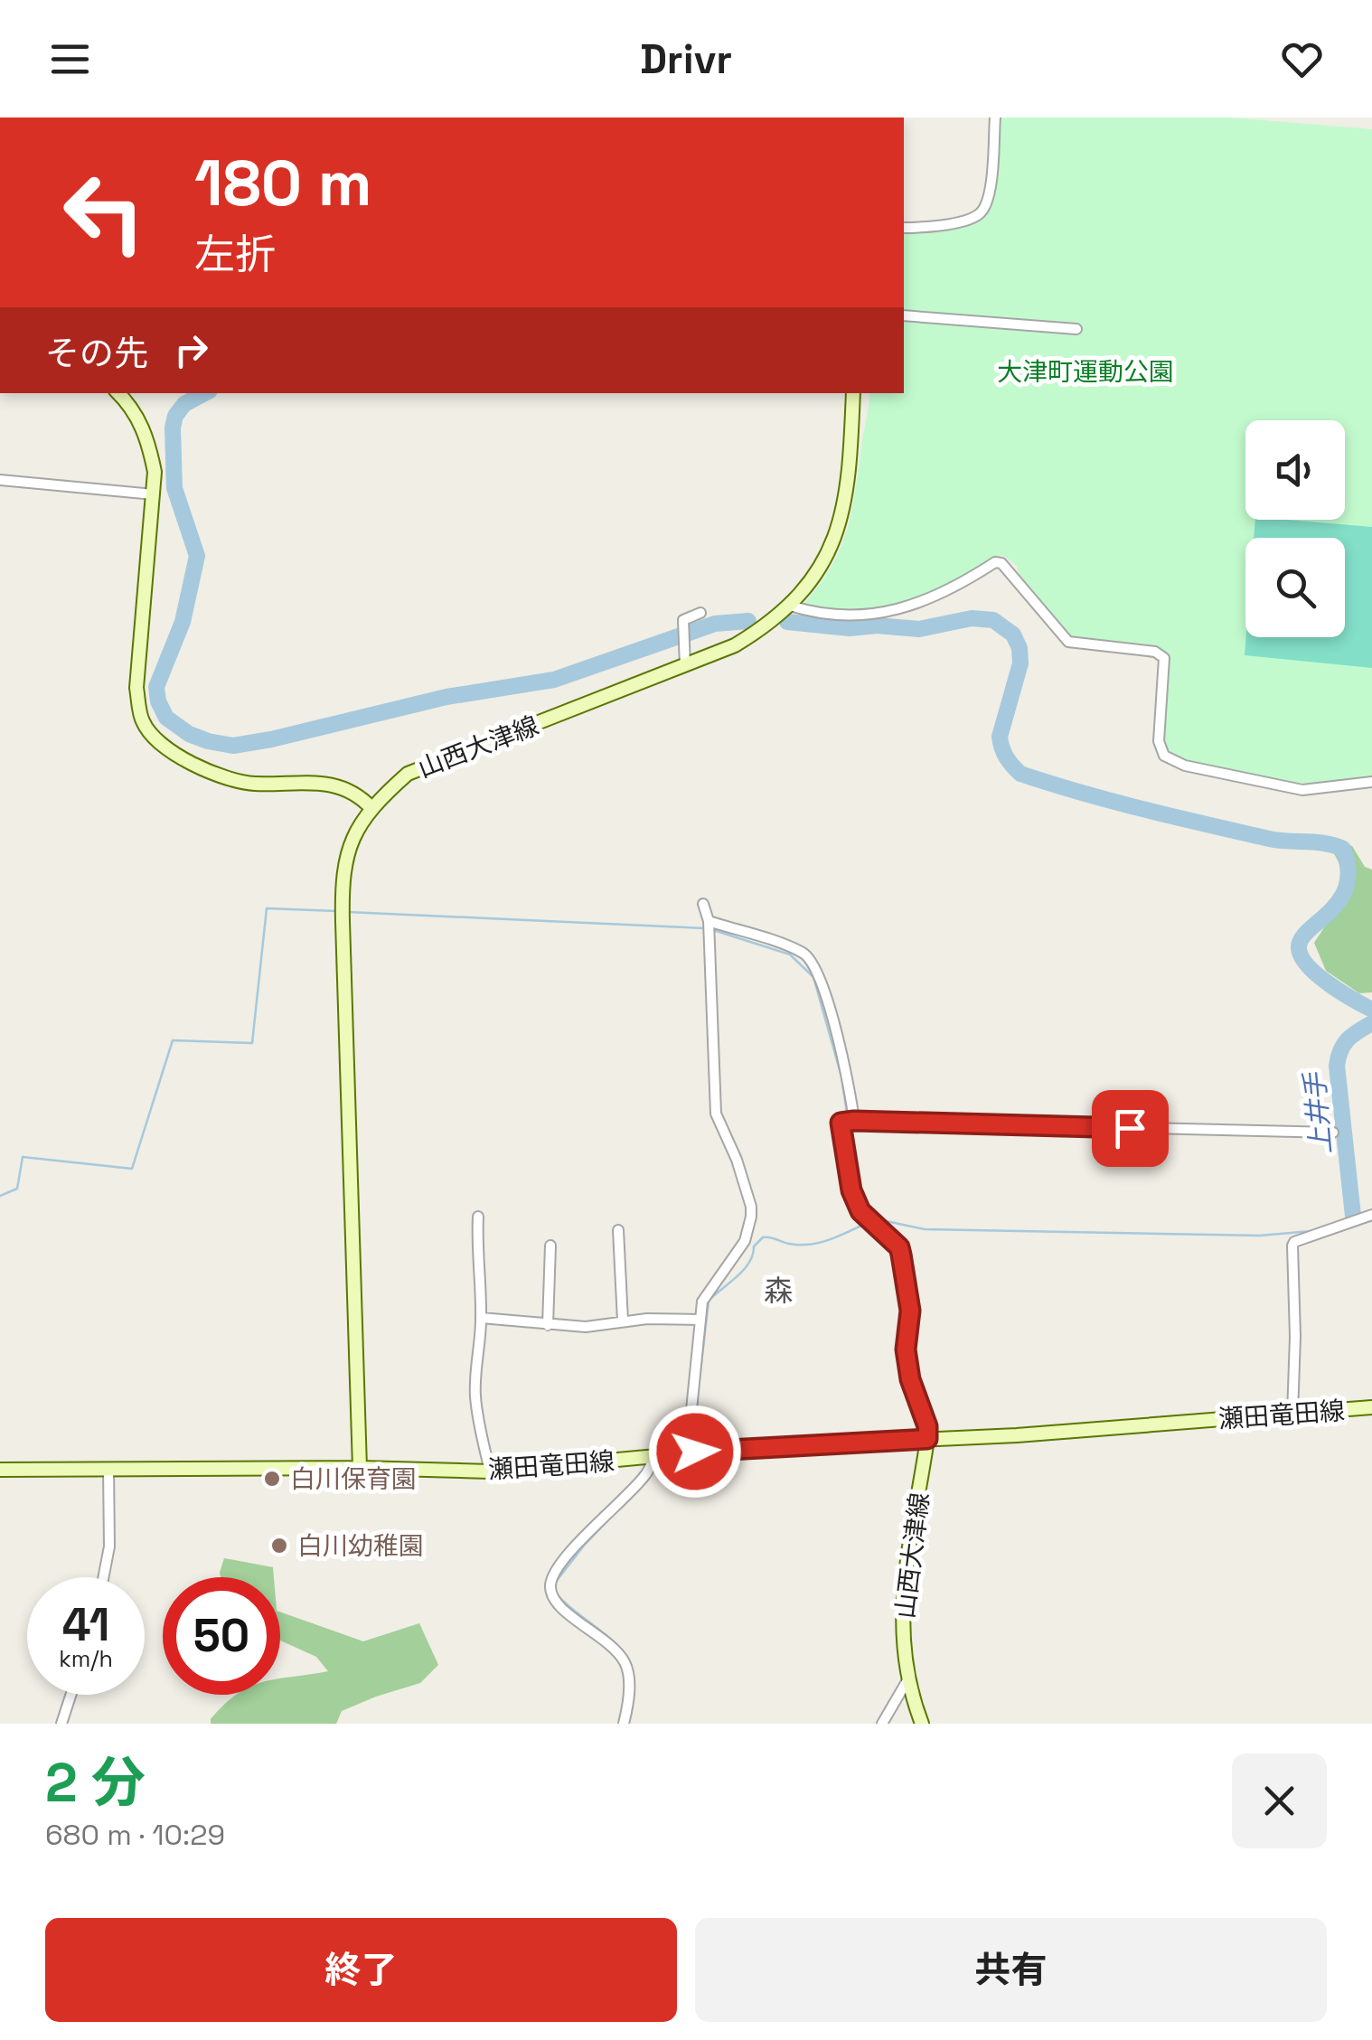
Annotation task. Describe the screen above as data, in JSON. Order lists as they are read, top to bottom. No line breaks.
{"streets":{"main road":["山西大津線","瀬田竜田線"]},"crossings":[["山西大津線","瀬田竜田線"]],"districts":["森"],"water":["上井手"],"parks":["大津町運動公園"],"places":["白川保育園","白川幼稚園"],"page":{"header":"Drivr","turn":["180 m","左折"],"then":"その先","speed":"41 km/h","limit":"50","heading":["2 分","680 m · 10:29"],"buttons":["終了","共有"]}}
